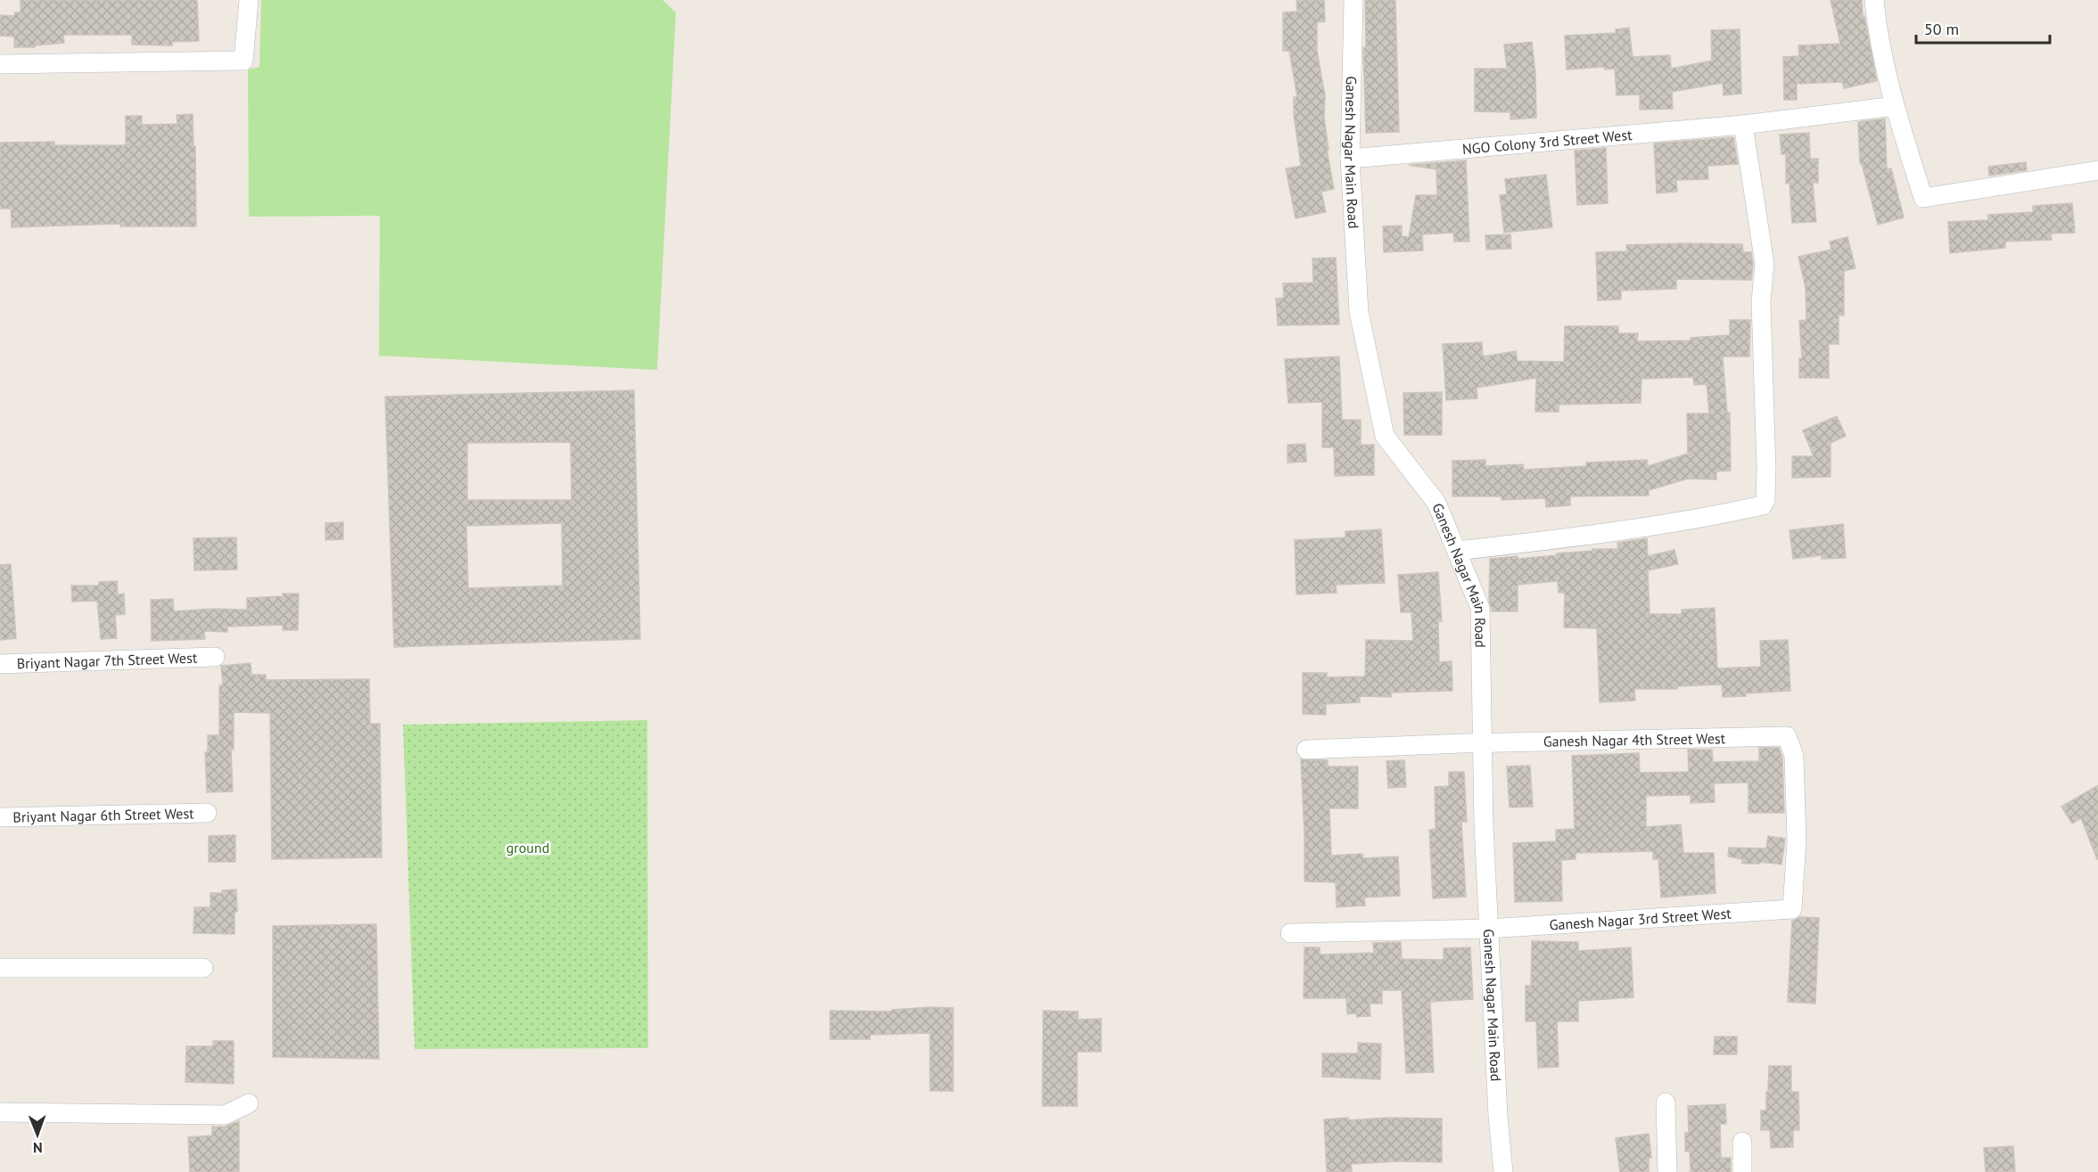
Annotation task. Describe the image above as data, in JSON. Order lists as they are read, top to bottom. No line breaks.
{"streets":{"street":["NGO Colony 3rd Street West","Ganesh Nagar Main Road","Briyant Nagar 7th Street West","Ganesh Nagar 4th Street West","Briyant Nagar 6th Street West","Ganesh Nagar 3rd Street West"]},"crossings":[["NGO Colony 3rd Street West","Ganesh Nagar Main Road"],["Ganesh Nagar Main Road","Ganesh Nagar 4th Street West"],["Ganesh Nagar Main Road","Ganesh Nagar 3rd Street West"],["Ganesh Nagar 4th Street West","Ganesh Nagar 3rd Street West"]],"parks":["ground"],"scale_bar":"50 m","north":"bottom"}
